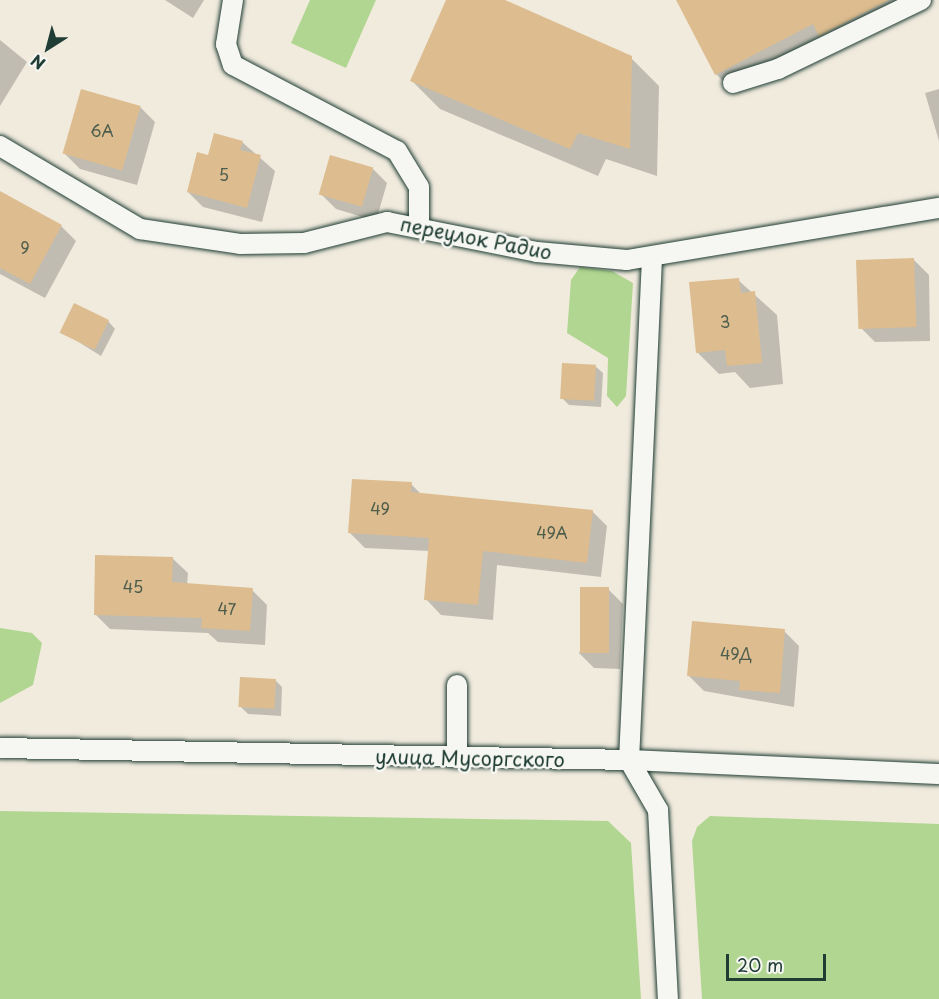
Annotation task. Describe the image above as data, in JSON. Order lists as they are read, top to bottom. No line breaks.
{"streets":{"lane":["переулок Радио","улица Мусоргского"]},"house_numbers":["6А","5","9","3","49","49А","45","47","49Д"],"scale_bar":"20 m","north":"bottom left"}
